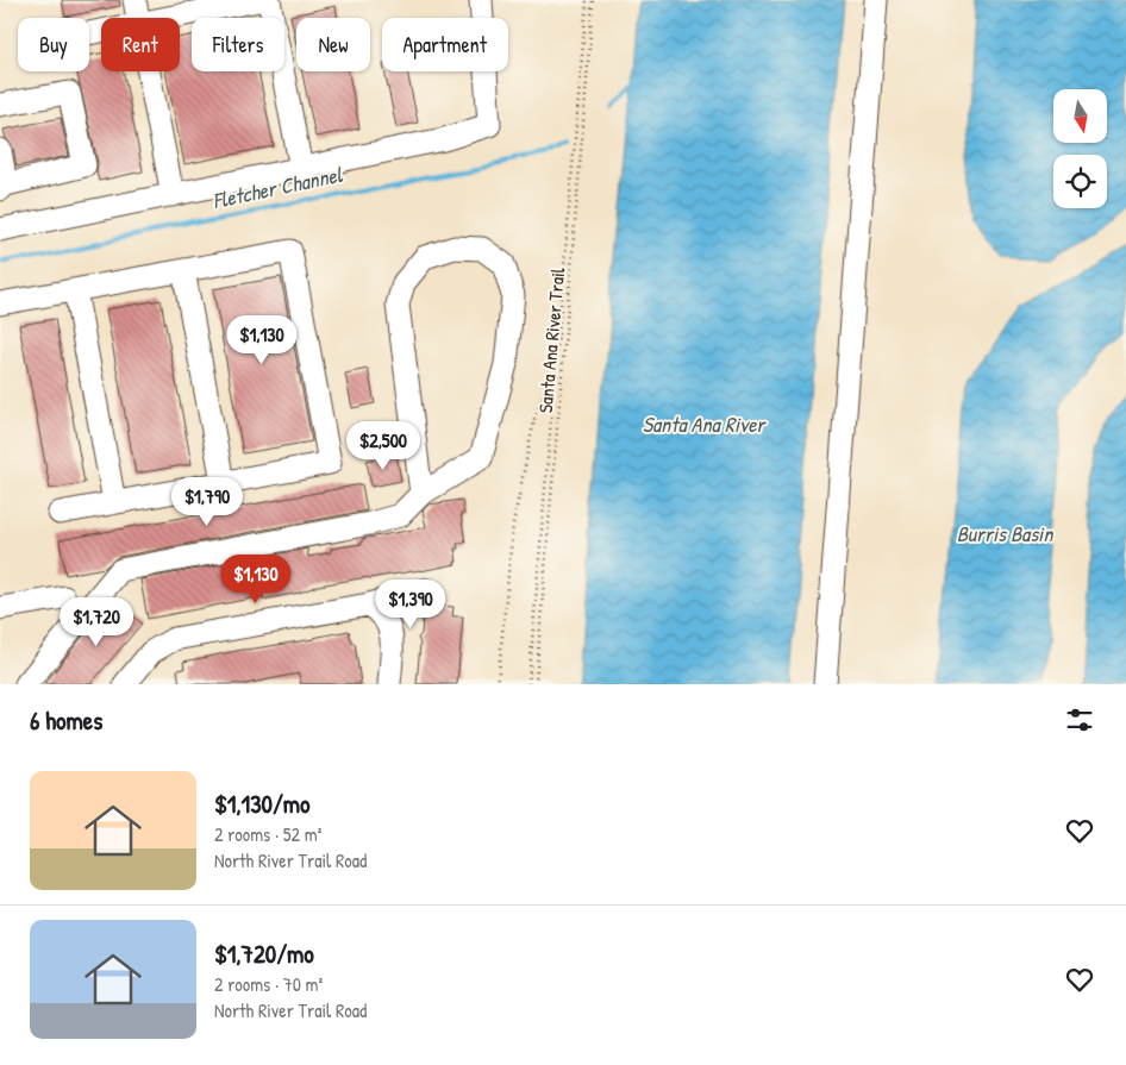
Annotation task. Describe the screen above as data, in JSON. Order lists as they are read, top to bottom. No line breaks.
{"streets":{"path":["Santa Ana River Trail"]},"water":["Fletcher Channel","Santa Ana River","Burris Basin"],"north":"bottom","page":{"chip":["Buy","Rent","Filters","New","Apartment"],"price":["$1,130","$2,500","$1,790","$1,130","$1,390","$1,720"],"heading":"6 homes","list":[{"name":"$1,130/mo","note":"2 rooms · 52 m² · North River Trail Road"},{"name":"$1,720/mo","note":"2 rooms · 70 m² · North River Trail Road"}]}}
